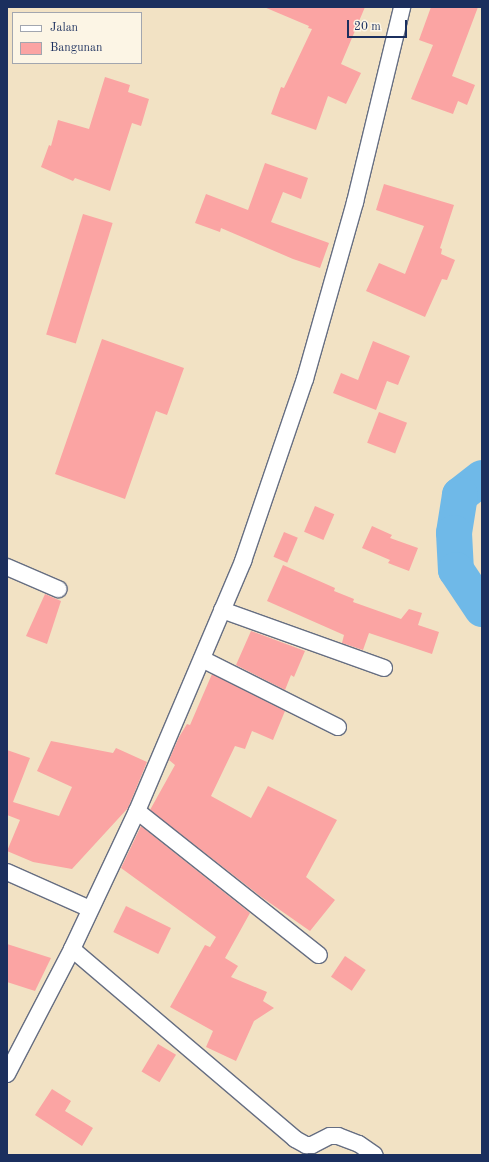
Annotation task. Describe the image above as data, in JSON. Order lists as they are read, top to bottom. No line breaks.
{"legend":["Jalan","Bangunan"],"scale_bar":"20 m"}
